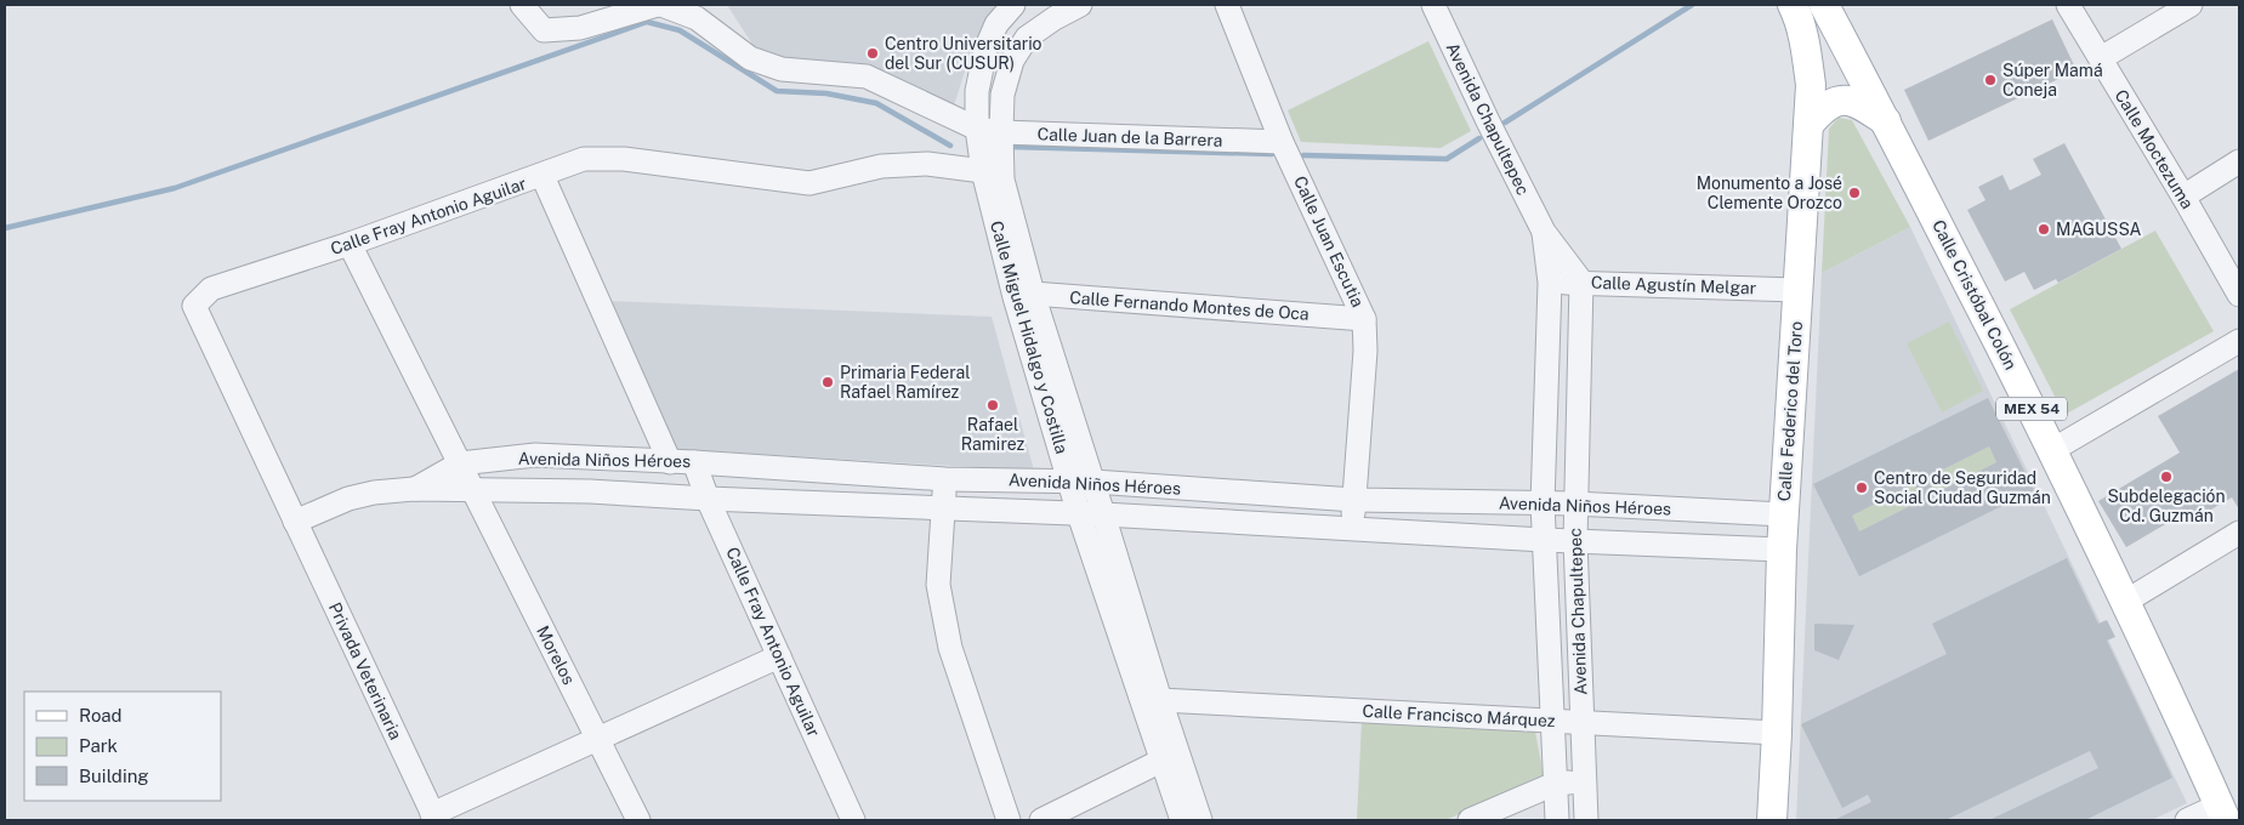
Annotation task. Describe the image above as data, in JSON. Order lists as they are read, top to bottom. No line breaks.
{"streets":{"main road":["Calle Cristóbal Colón","MEX 54","Calle Federico del Toro"],"street":["Avenida Chapultepec","Calle Juan de la Barrera","Calle Moctezuma","Calle Fray Antonio Aguilar","Calle Juan Escutia","Calle Agustín Melgar","Calle Fernando Montes de Oca","Calle Miguel Hidalgo y Costilla","Avenida Niños Héroes","Morelos","Privada Veterinaria","Calle Francisco Márquez"]},"crossings":[["Avenida Chapultepec","Calle Agustín Melgar"],["Avenida Chapultepec","Avenida Niños Héroes"],["Avenida Chapultepec","Calle Francisco Márquez"],["Calle Juan de la Barrera","Calle Juan Escutia"],["Calle Juan de la Barrera","Calle Miguel Hidalgo y Costilla"],["Calle Fray Antonio Aguilar","Avenida Niños Héroes"],["Calle Fray Antonio Aguilar","Morelos"],["Calle Fray Antonio Aguilar","Privada Veterinaria"],["Calle Juan Escutia","Calle Fernando Montes de Oca"],["Calle Juan Escutia","Avenida Niños Héroes"],["Calle Agustín Melgar","Calle Federico del Toro"],["Calle Fernando Montes de Oca","Calle Miguel Hidalgo y Costilla"],["Calle Miguel Hidalgo y Costilla","Avenida Niños Héroes"],["Calle Miguel Hidalgo y Costilla","Calle Francisco Márquez"],["Calle Federico del Toro","Avenida Niños Héroes"],["Calle Federico del Toro","Calle Francisco Márquez"],["Avenida Niños Héroes","Morelos"],["Avenida Niños Héroes","Privada Veterinaria"]],"places":["Centro Universitario del Sur (CUSUR)","Súper Mamá Coneja","Monumento a José Clemente Orozco","MAGUSSA","Primaria Federal Rafael Ramírez","Rafael Ramirez","Subdelegación Cd. Guzmán","Centro de Seguridad Social Ciudad Guzmán"],"legend":["Road","Park","Building"]}
